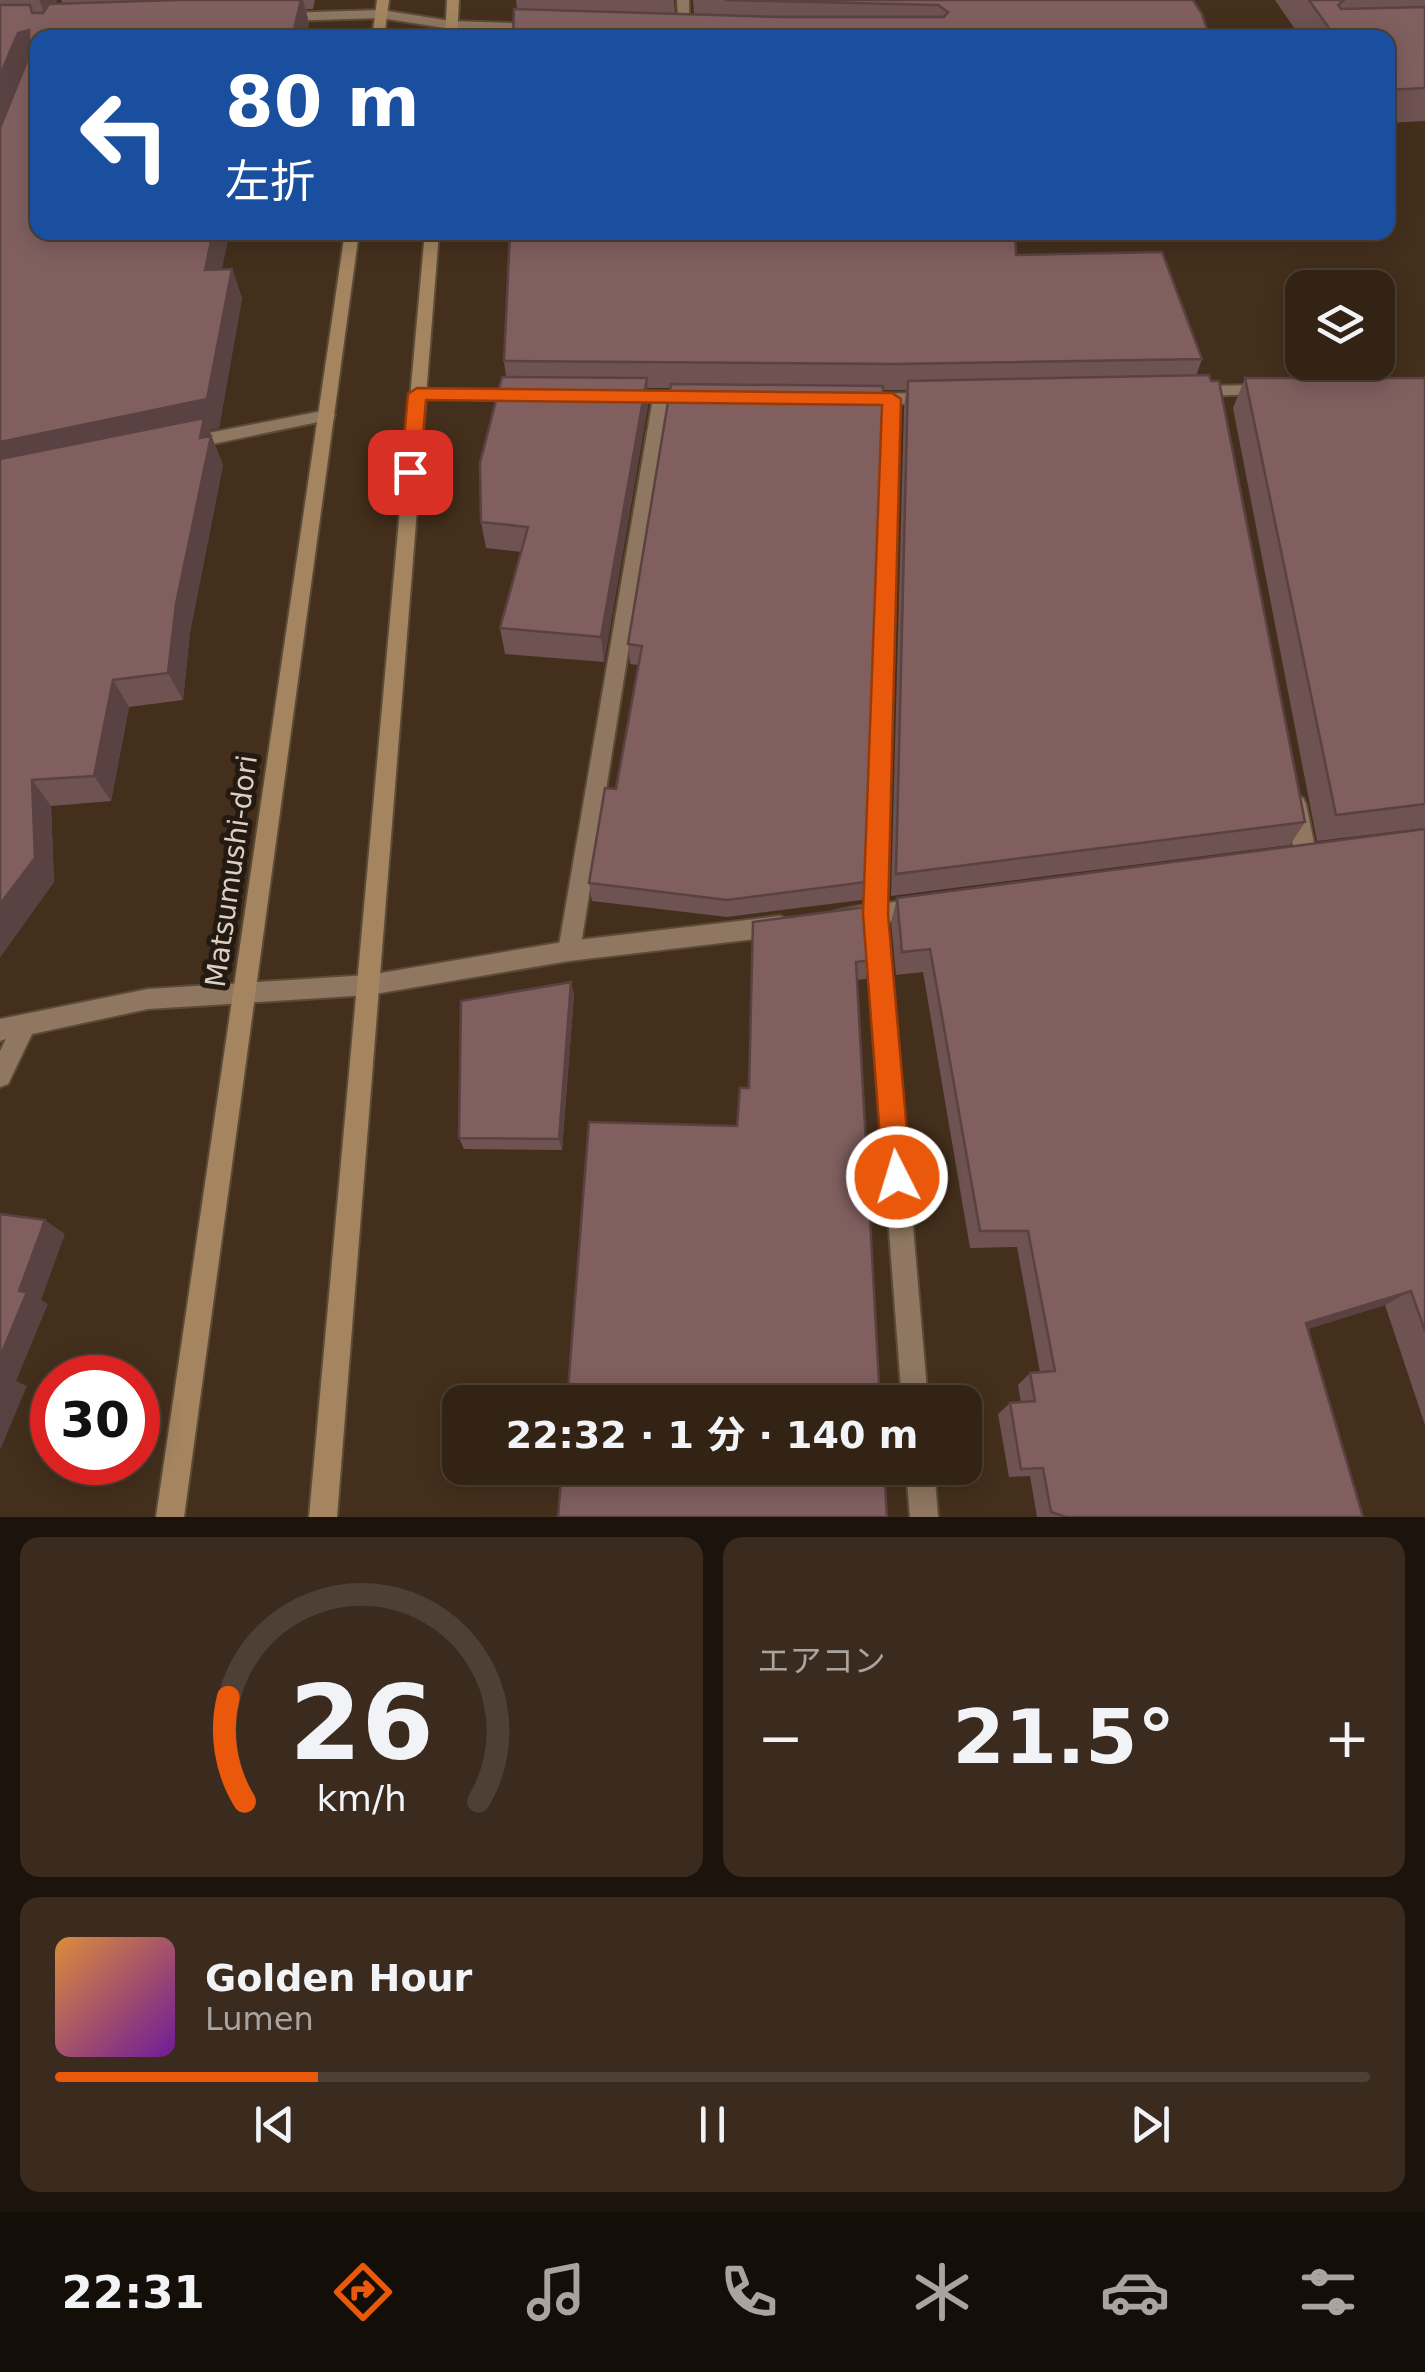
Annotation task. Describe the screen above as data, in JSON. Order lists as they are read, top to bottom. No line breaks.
{"streets":{"street":["Matsumushi-dori"]},"page":{"turn":["80 m","左折"],"limit":"30","trip":"22:32 · 1 分 · 140 m","tile":"エアコン","heat":["−","21.5°","+"],"song":["Golden Hour","Lumen"],"tabs":"22:31","gauge":["26","km/h"]}}
